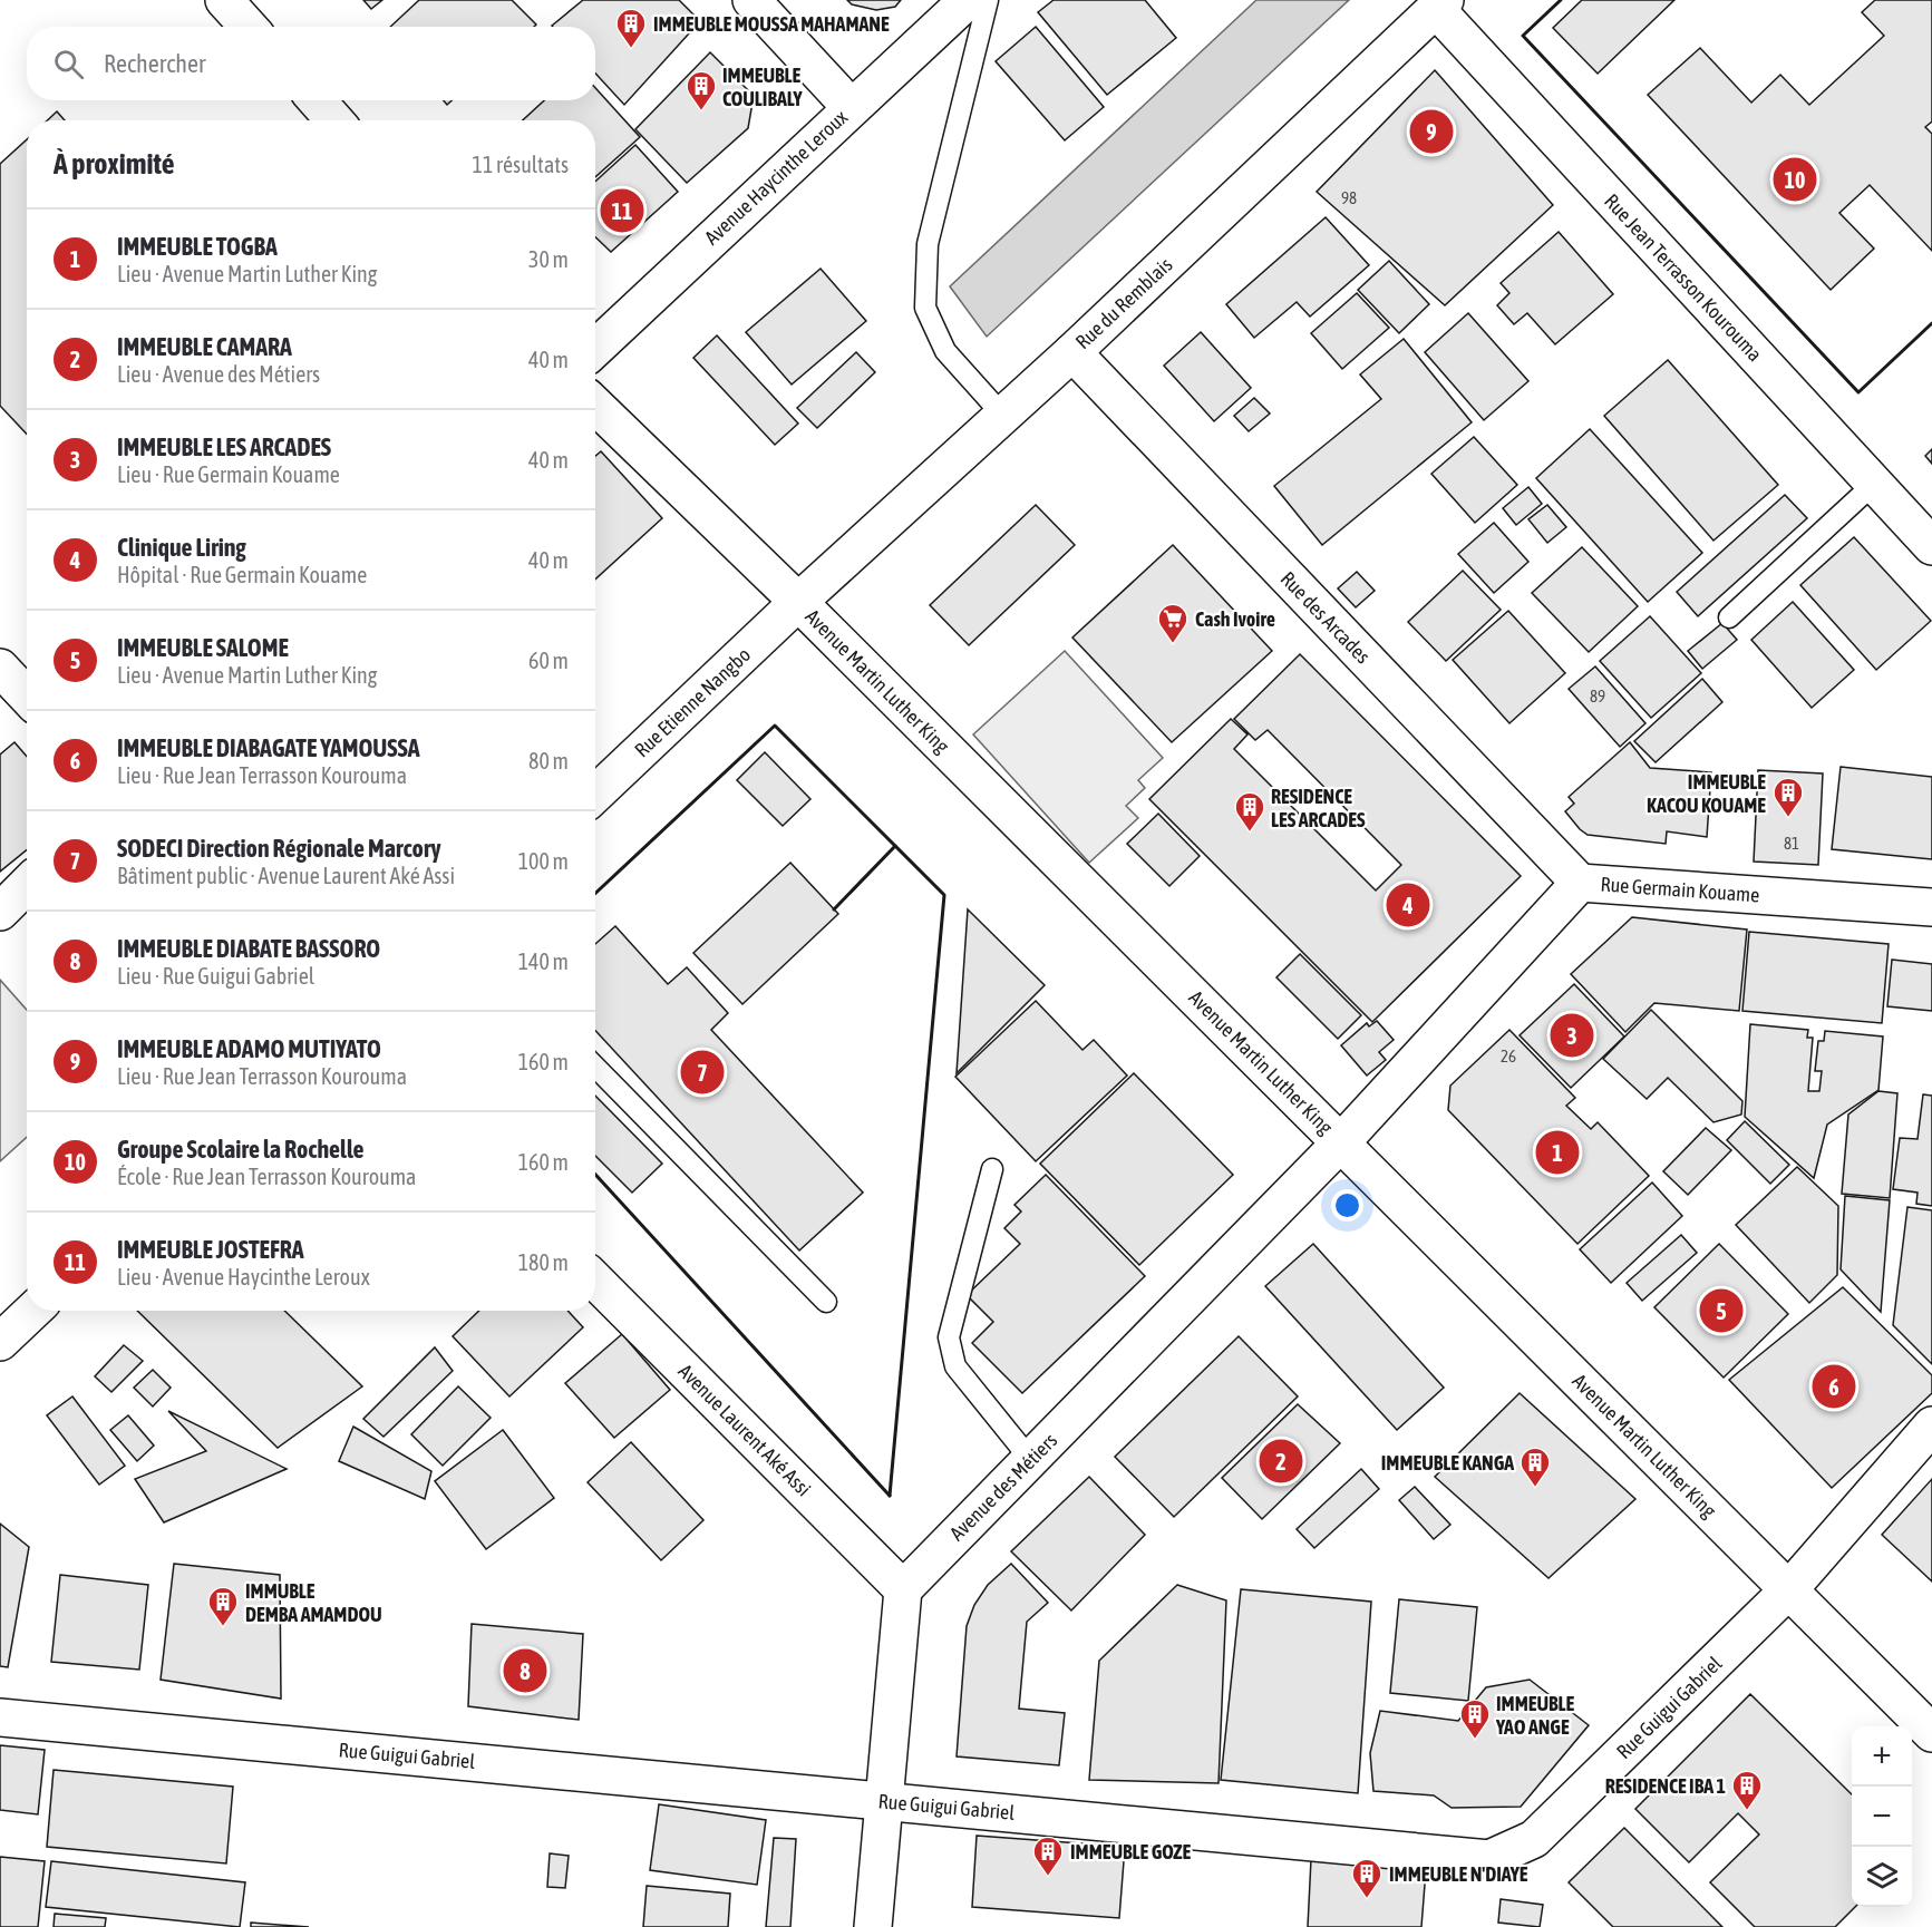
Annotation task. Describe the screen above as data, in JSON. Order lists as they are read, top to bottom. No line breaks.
{"streets":{"street":["Avenue Haycinthe Leroux","Rue Jean Terrasson Kourouma","Rue du Remblais","Rue des Arcades","Avenue Martin Luther King","Rue Etienne Nangbo","Rue Germain Kouame","Avenue Laurent Aké Assi","Avenue des Métiers","Rue Guigui Gabriel"]},"crossings":[["Rue Jean Terrasson Kourouma","Rue du Remblais"],["Rue du Remblais","Rue des Arcades"],["Rue du Remblais","Avenue Martin Luther King"],["Rue du Remblais","Rue Etienne Nangbo"],["Rue des Arcades","Rue Germain Kouame"],["Avenue Martin Luther King","Rue Etienne Nangbo"],["Avenue Martin Luther King","Rue Germain Kouame"],["Avenue Martin Luther King","Avenue des Métiers"],["Avenue Martin Luther King","Rue Guigui Gabriel"],["Rue Germain Kouame","Avenue des Métiers"],["Avenue Laurent Aké Assi","Avenue des Métiers"]],"places":{"building":["IMMEUBLE MOUSSA MAHAMANE","IMMEUBLE COULIBALY","IMMEUBLE KACOU KOUAME","RESIDENCE LES ARCADES","IMMEUBLE KANGA","IMMUBLE DEMBA AMAMDOU","IMMEUBLE YAO ANGE","RESIDENCE IBA 1","IMMEUBLE GOZE","IMMEUBLE N'DIAYE"],"supermarket":["Cash Ivoire"]},"house_numbers":["98","89","81","26"],"page":{"search":"Rechercher","pins":["9","10","11","4","3","7","1","5","6","2","8"],"heading":["À proximité","11 résultats"],"list":[{"mark":"1","name":"IMMEUBLE TOGBA","note":"Lieu · Avenue Martin Luther King","value":"30 m"},{"mark":"2","name":"IMMEUBLE CAMARA","note":"Lieu · Avenue des Métiers","value":"40 m"},{"mark":"3","name":"IMMEUBLE LES ARCADES","note":"Lieu · Rue Germain Kouame","value":"40 m"},{"mark":"4","name":"Clinique Liring","note":"Hôpital · Rue Germain Kouame","value":"40 m"},{"mark":"5","name":"IMMEUBLE SALOME","note":"Lieu · Avenue Martin Luther King","value":"60 m"},{"mark":"6","name":"IMMEUBLE DIABAGATE YAMOUSSA","note":"Lieu · Rue Jean Terrasson Kourouma","value":"80 m"},{"mark":"7","name":"SODECI Direction Régionale Marcory","note":"Bâtiment public · Avenue Laurent Aké Assi","value":"100 m"},{"mark":"8","name":"IMMEUBLE DIABATE BASSORO","note":"Lieu · Rue Guigui Gabriel","value":"140 m"},{"mark":"9","name":"IMMEUBLE ADAMO MUTIYATO","note":"Lieu · Rue Jean Terrasson Kourouma","value":"160 m"},{"mark":"10","name":"Groupe Scolaire la Rochelle","note":"École · Rue Jean Terrasson Kourouma","value":"160 m"},{"mark":"11","name":"IMMEUBLE JOSTEFRA","note":"Lieu · Avenue Haycinthe Leroux","value":"180 m"}],"map_buttons":["+","−"]}}
